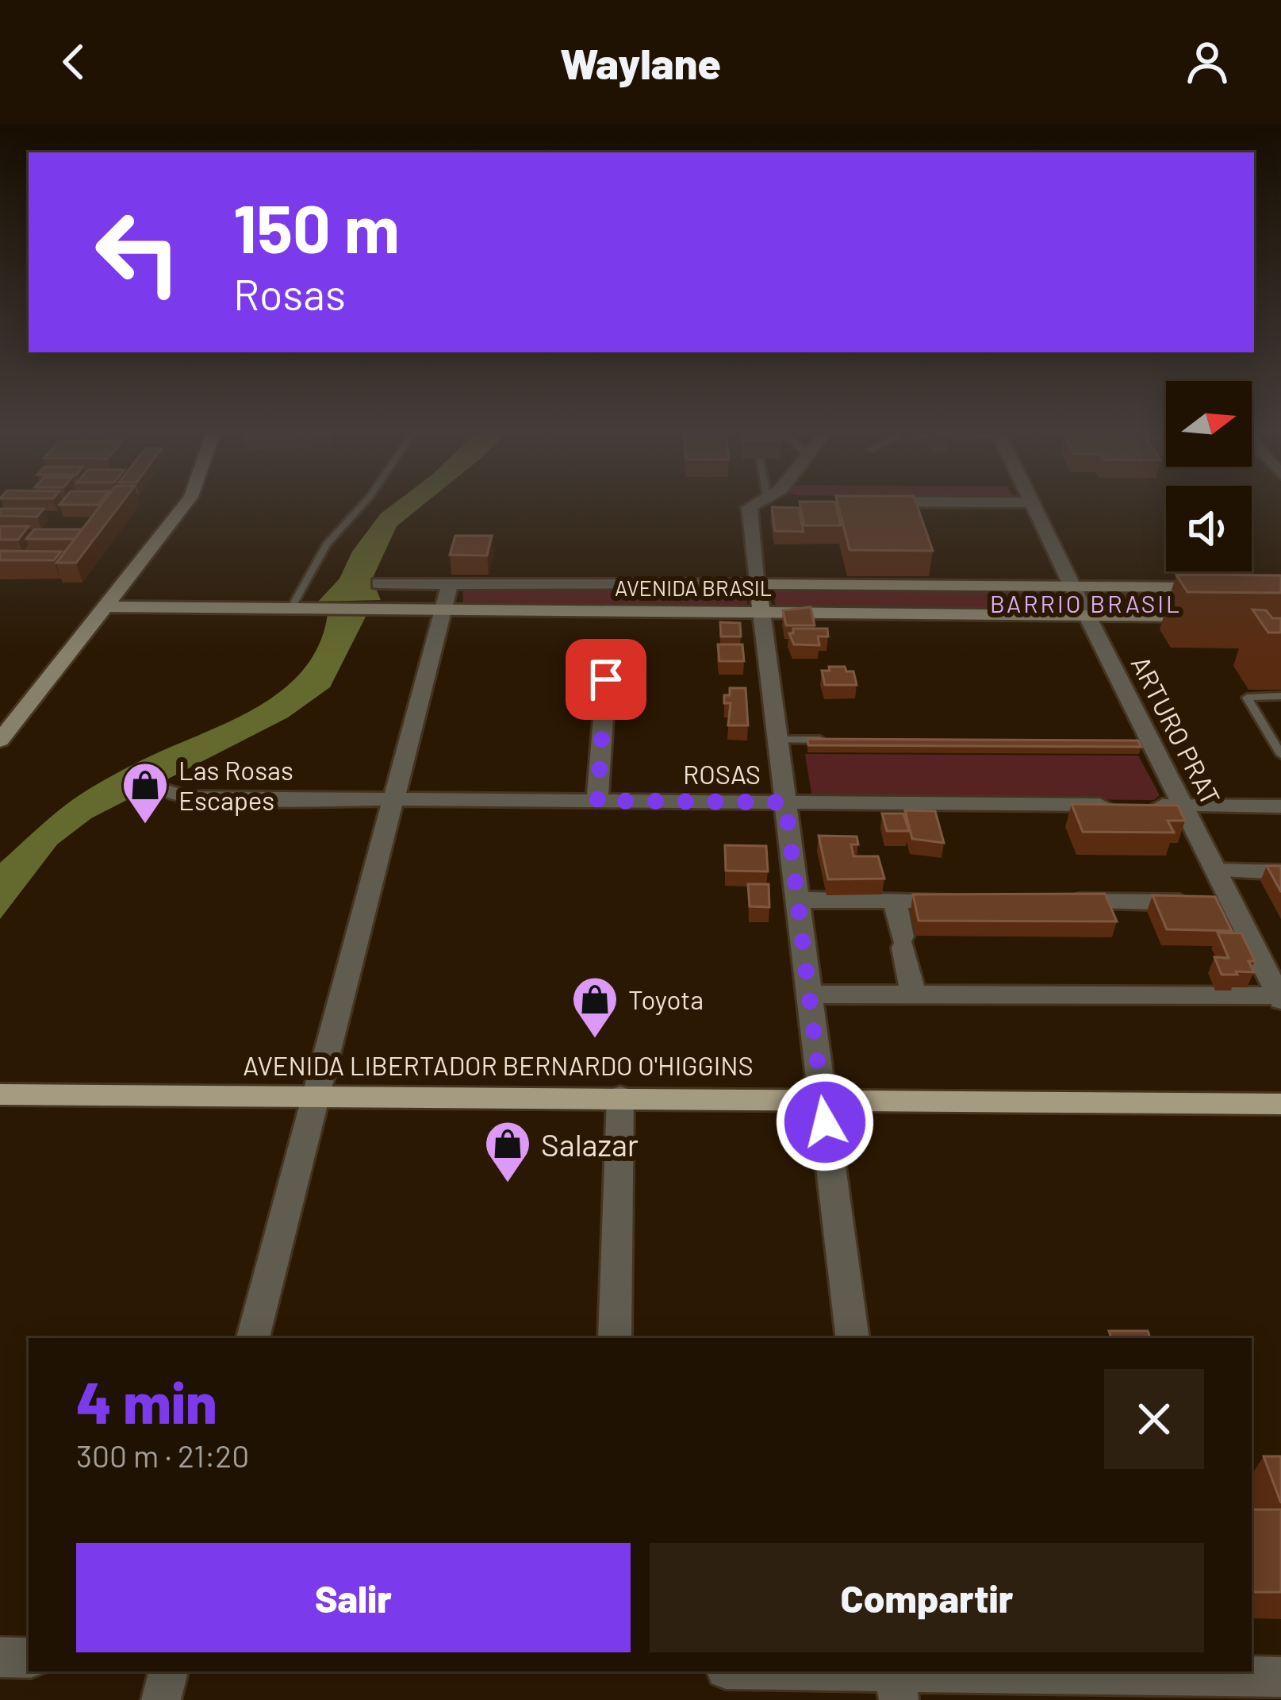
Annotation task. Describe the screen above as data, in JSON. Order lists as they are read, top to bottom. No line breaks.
{"streets":{"main road":["AVENIDA BRASIL","AVENIDA LIBERTADOR BERNARDO O'HIGGINS"],"street":["ARTURO PRAT","ROSAS"]},"crossings":[["AVENIDA BRASIL","ARTURO PRAT"],["ARTURO PRAT","ROSAS"]],"districts":["BARRIO BRASIL"],"places":{"shop":["Las Rosas Escapes","Toyota","Salazar"]},"north":"right","page":{"header":"Waylane","turn":["150 m","Rosas"],"heading":["4 min","300 m · 21:20"],"buttons":["Salir","Compartir"]}}
